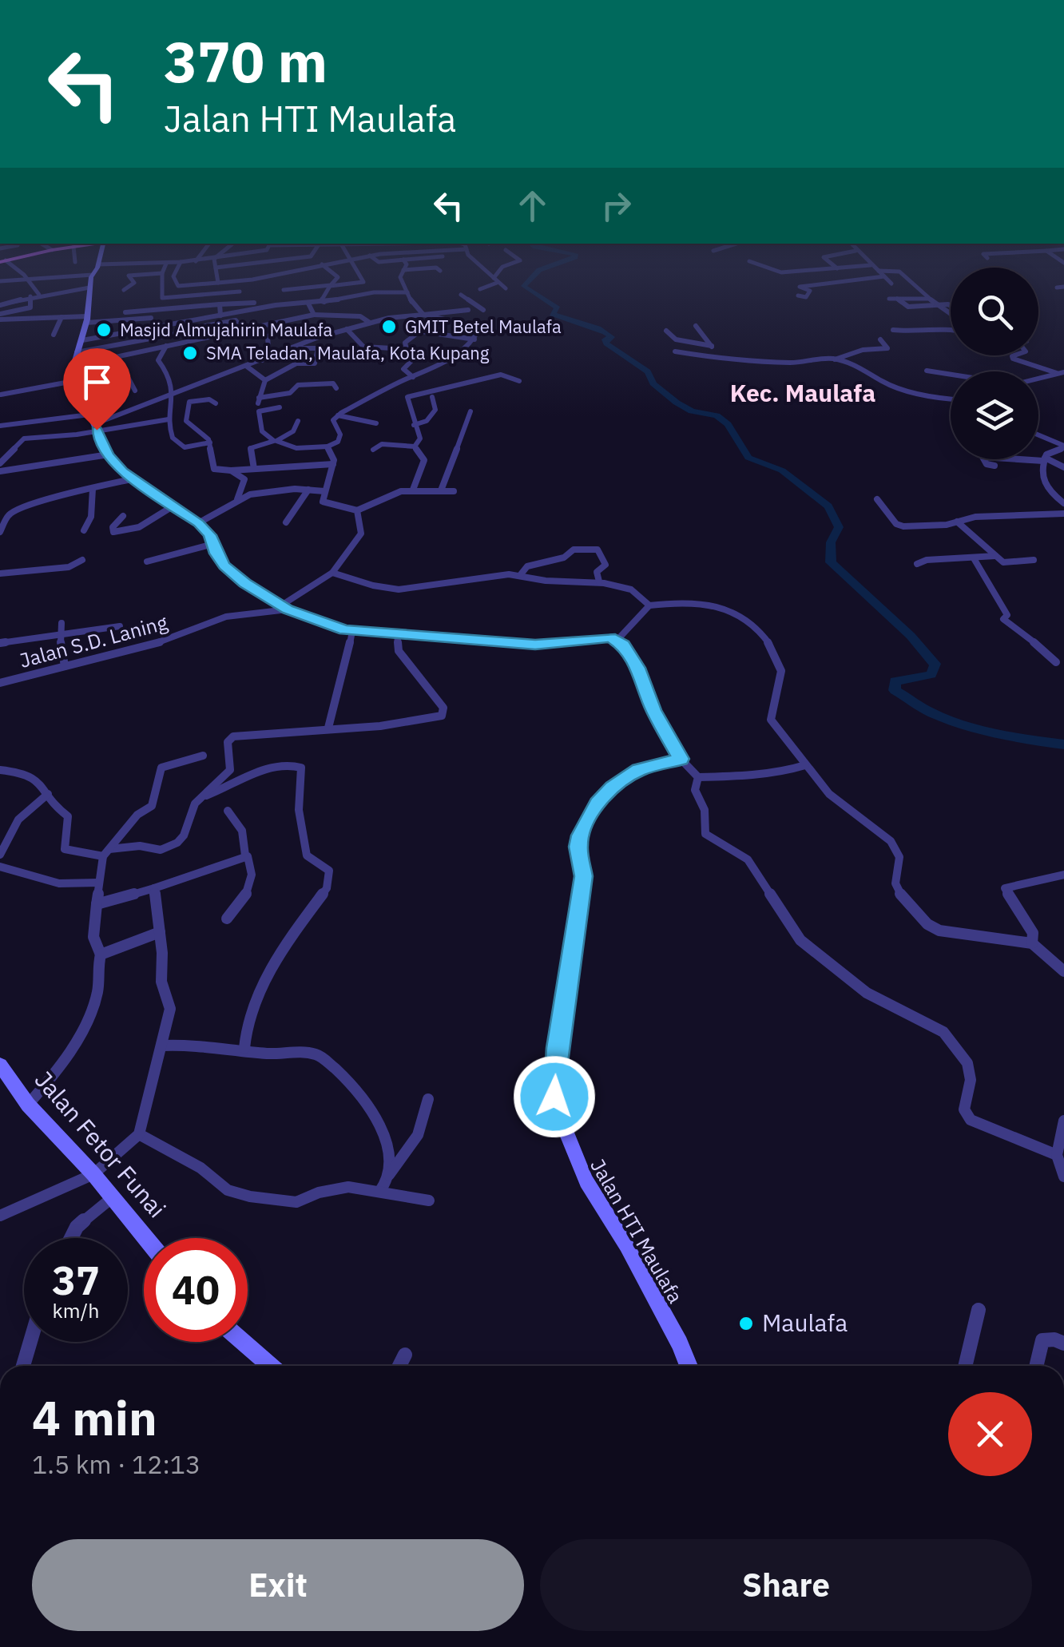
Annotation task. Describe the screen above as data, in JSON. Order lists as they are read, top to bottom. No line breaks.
{"streets":{"street":["Jalan S.D. Laning","Jalan Fetor Funai","Jalan HTI Maulafa"]},"districts":["Kec. Maulafa"],"places":["GMIT Betel Maulafa","Masjid Almujahirin Maulafa","SMA Teladan, Maulafa, Kota Kupang","Maulafa"],"page":{"turn":["370 m","Jalan HTI Maulafa"],"speed":"37 km/h","limit":"40","heading":["4 min","1.5 km · 12:13"],"buttons":["Exit","Share"]}}
